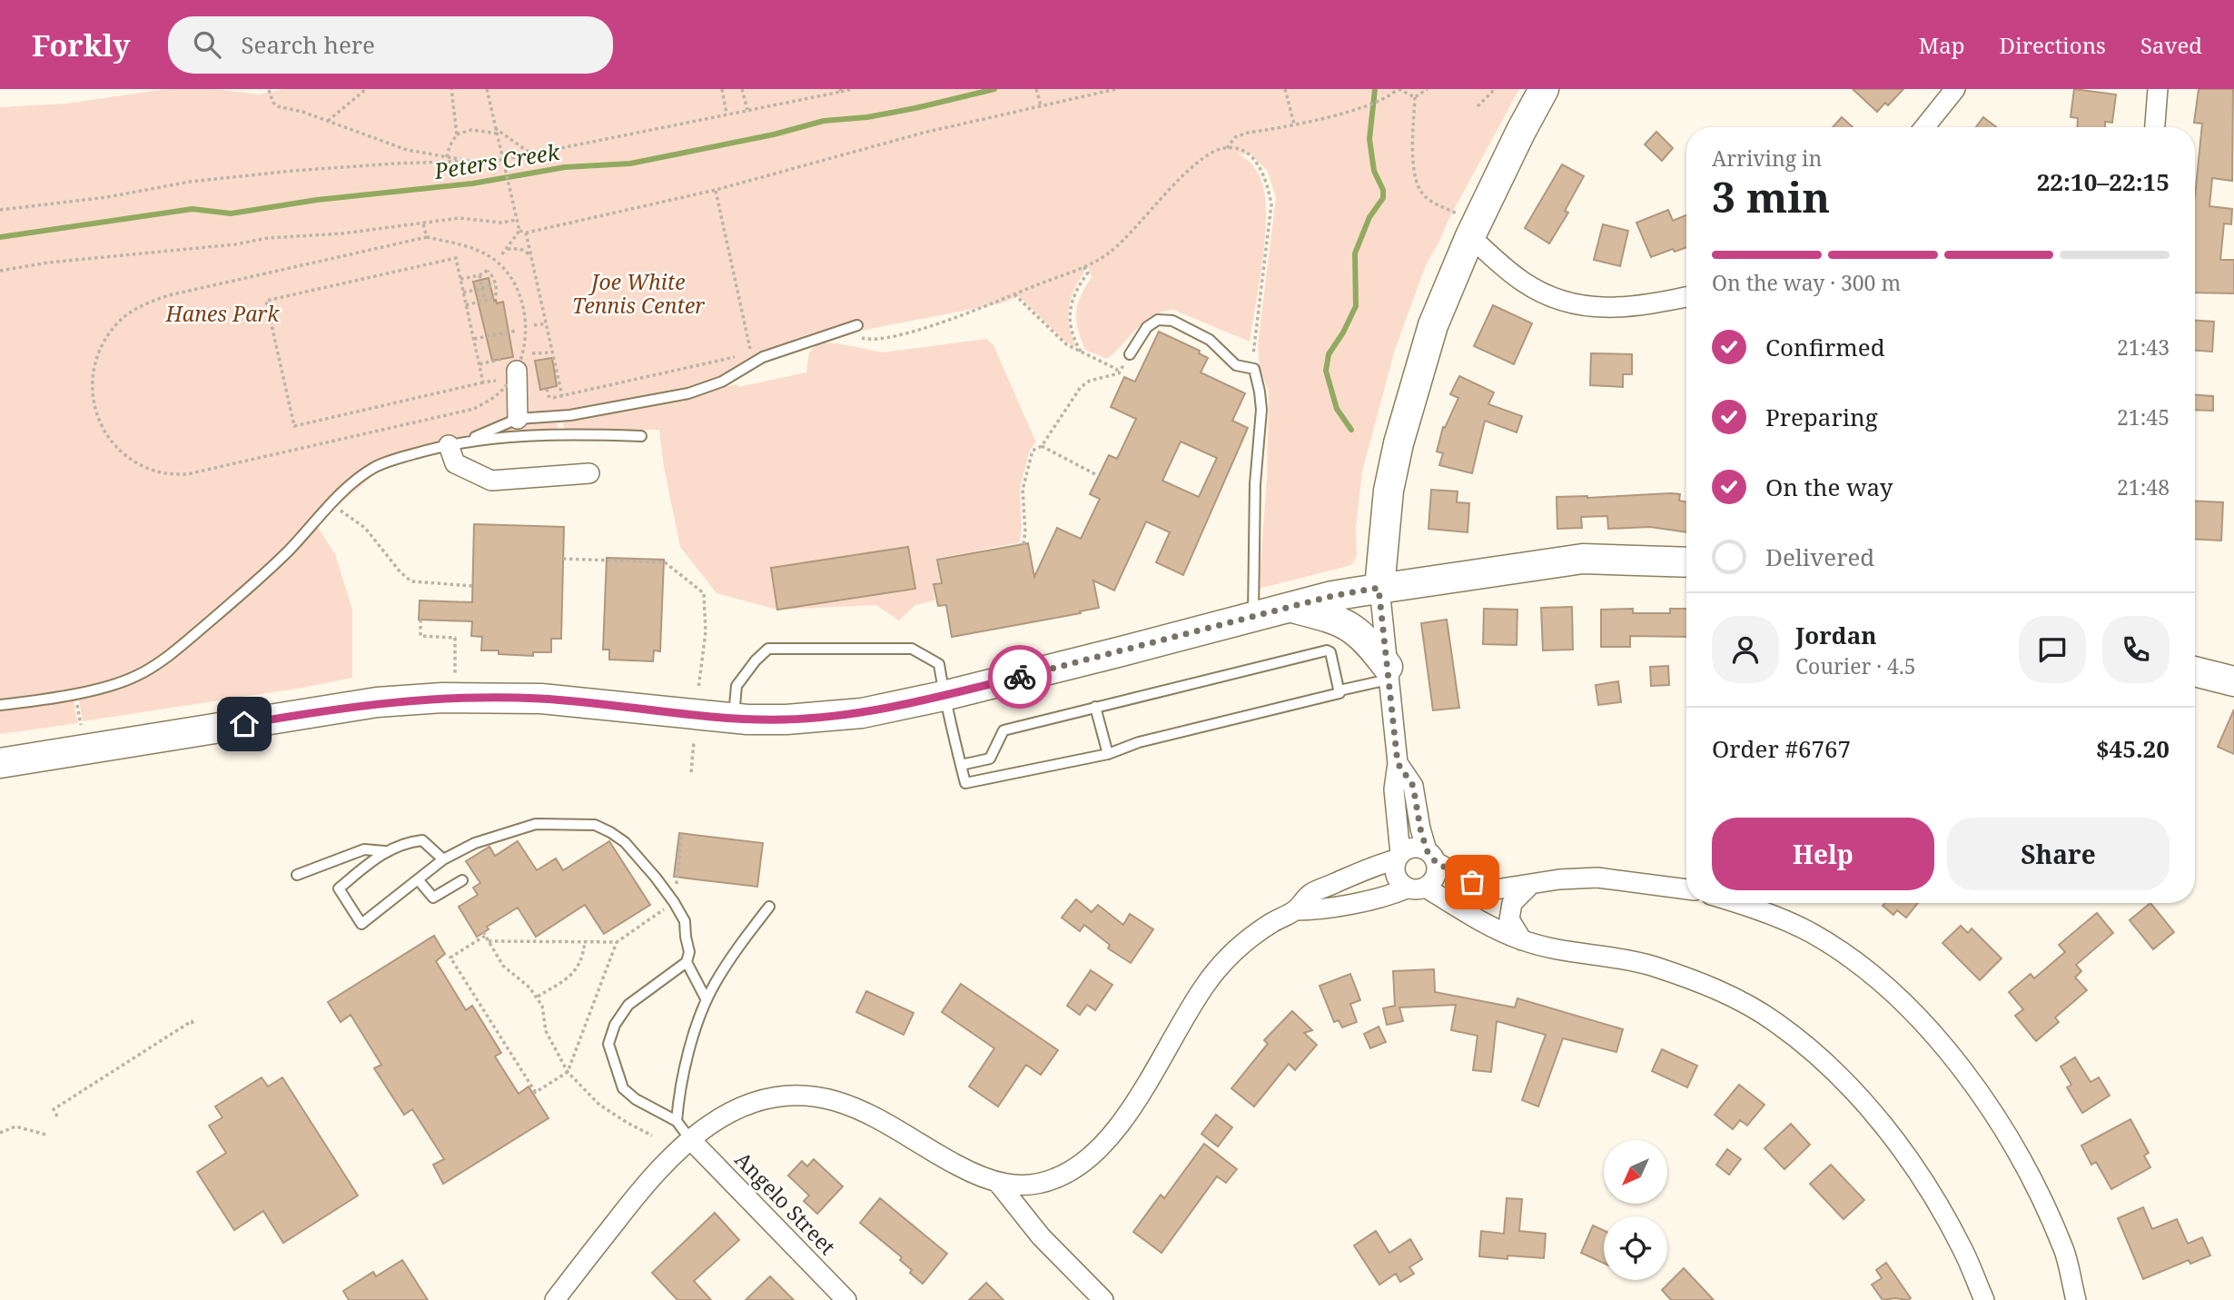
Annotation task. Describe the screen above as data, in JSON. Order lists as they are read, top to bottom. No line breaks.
{"streets":{"street":["Angelo Street"]},"water":["Peters Creek"],"parks":["Joe White Tennis Center","Hanes Park"],"north":"bottom left","page":{"header":"Forkly","search":"Search here","nav":["Map","Directions","Saved"],"heading":["3 min","Arriving in","22:10–22:15"],"panel":["Jordan","Courier · 4.5","Order #6767","$45.20"],"bar":"On the way · 300 m","list":[["Confirmed","21:43"],["Preparing","21:45"],["On the way","21:48"],"Delivered"],"buttons":["Help","Share"]}}
